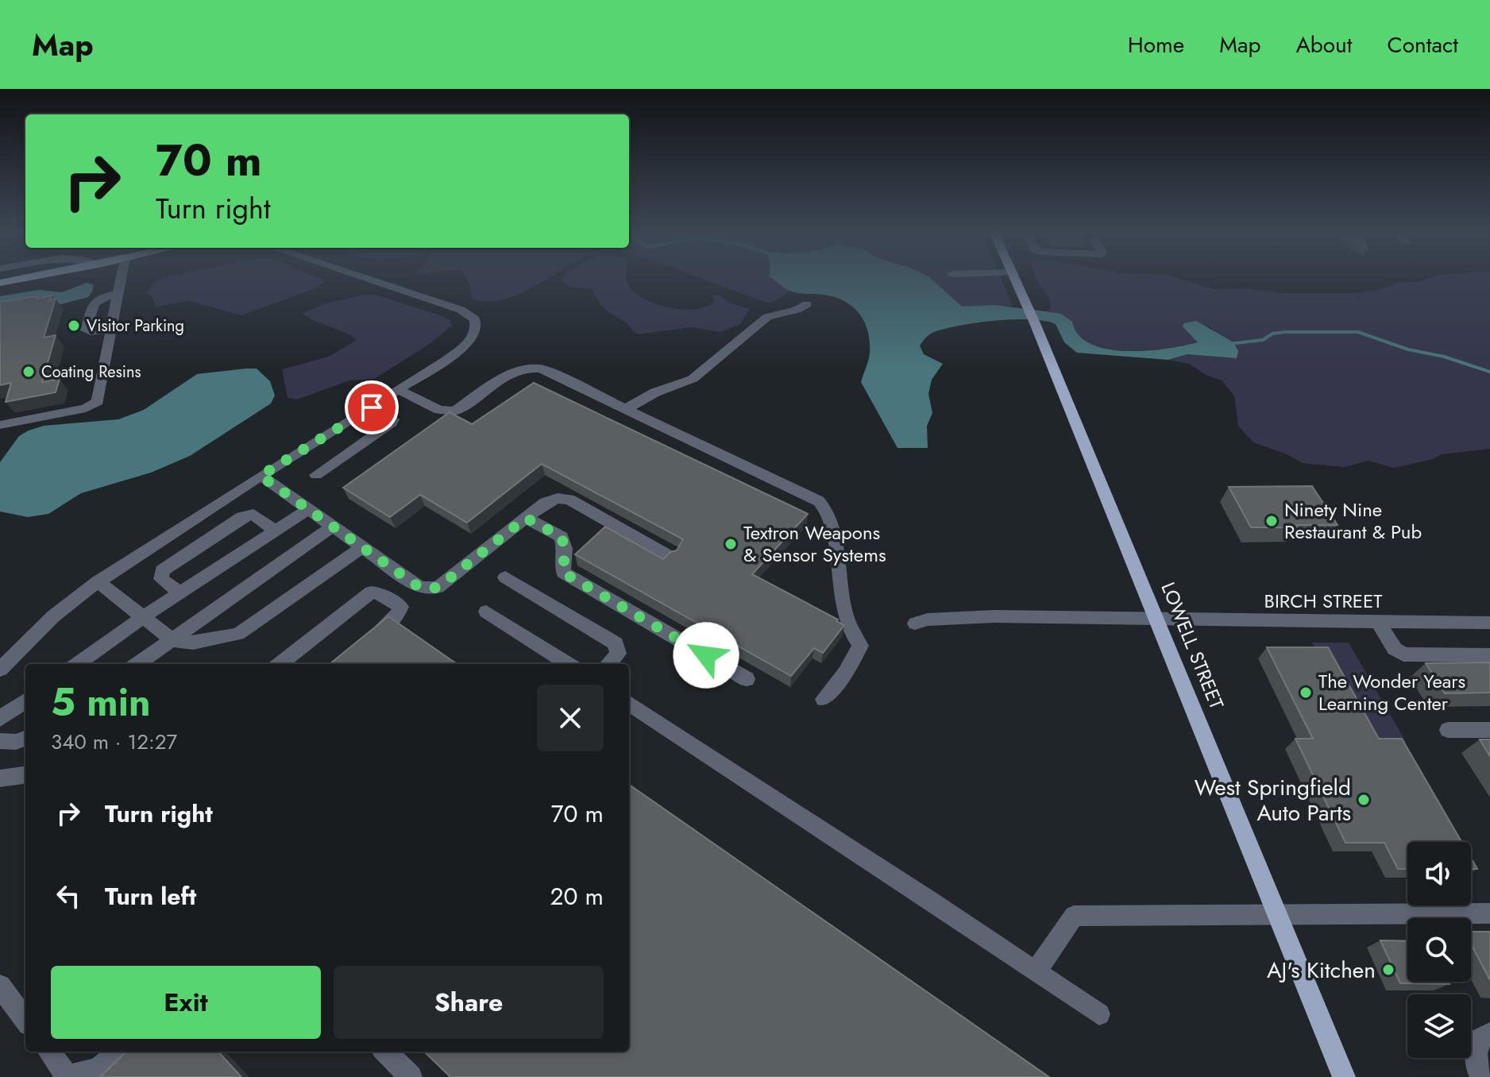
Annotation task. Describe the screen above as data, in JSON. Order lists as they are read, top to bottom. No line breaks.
{"streets":{"main road":["LOWELL STREET"],"street":["BIRCH STREET"]},"crossings":[["BIRCH STREET","LOWELL STREET"]],"places":["Visitor Parking","Coating Resins","Ninety Nine Restaurant & Pub","Textron Weapons & Sensor Systems","The Wonder Years Learning Center","West Springfield Auto Parts","AJ's Kitchen"],"page":{"header":"Map","nav":["Home","Map","About","Contact"],"turn":["70 m","Turn right"],"heading":["5 min","340 m · 12:27"],"list":[{"name":"Turn right","value":"70 m"},{"name":"Turn left","value":"20 m"}],"buttons":["Exit","Share"]}}
